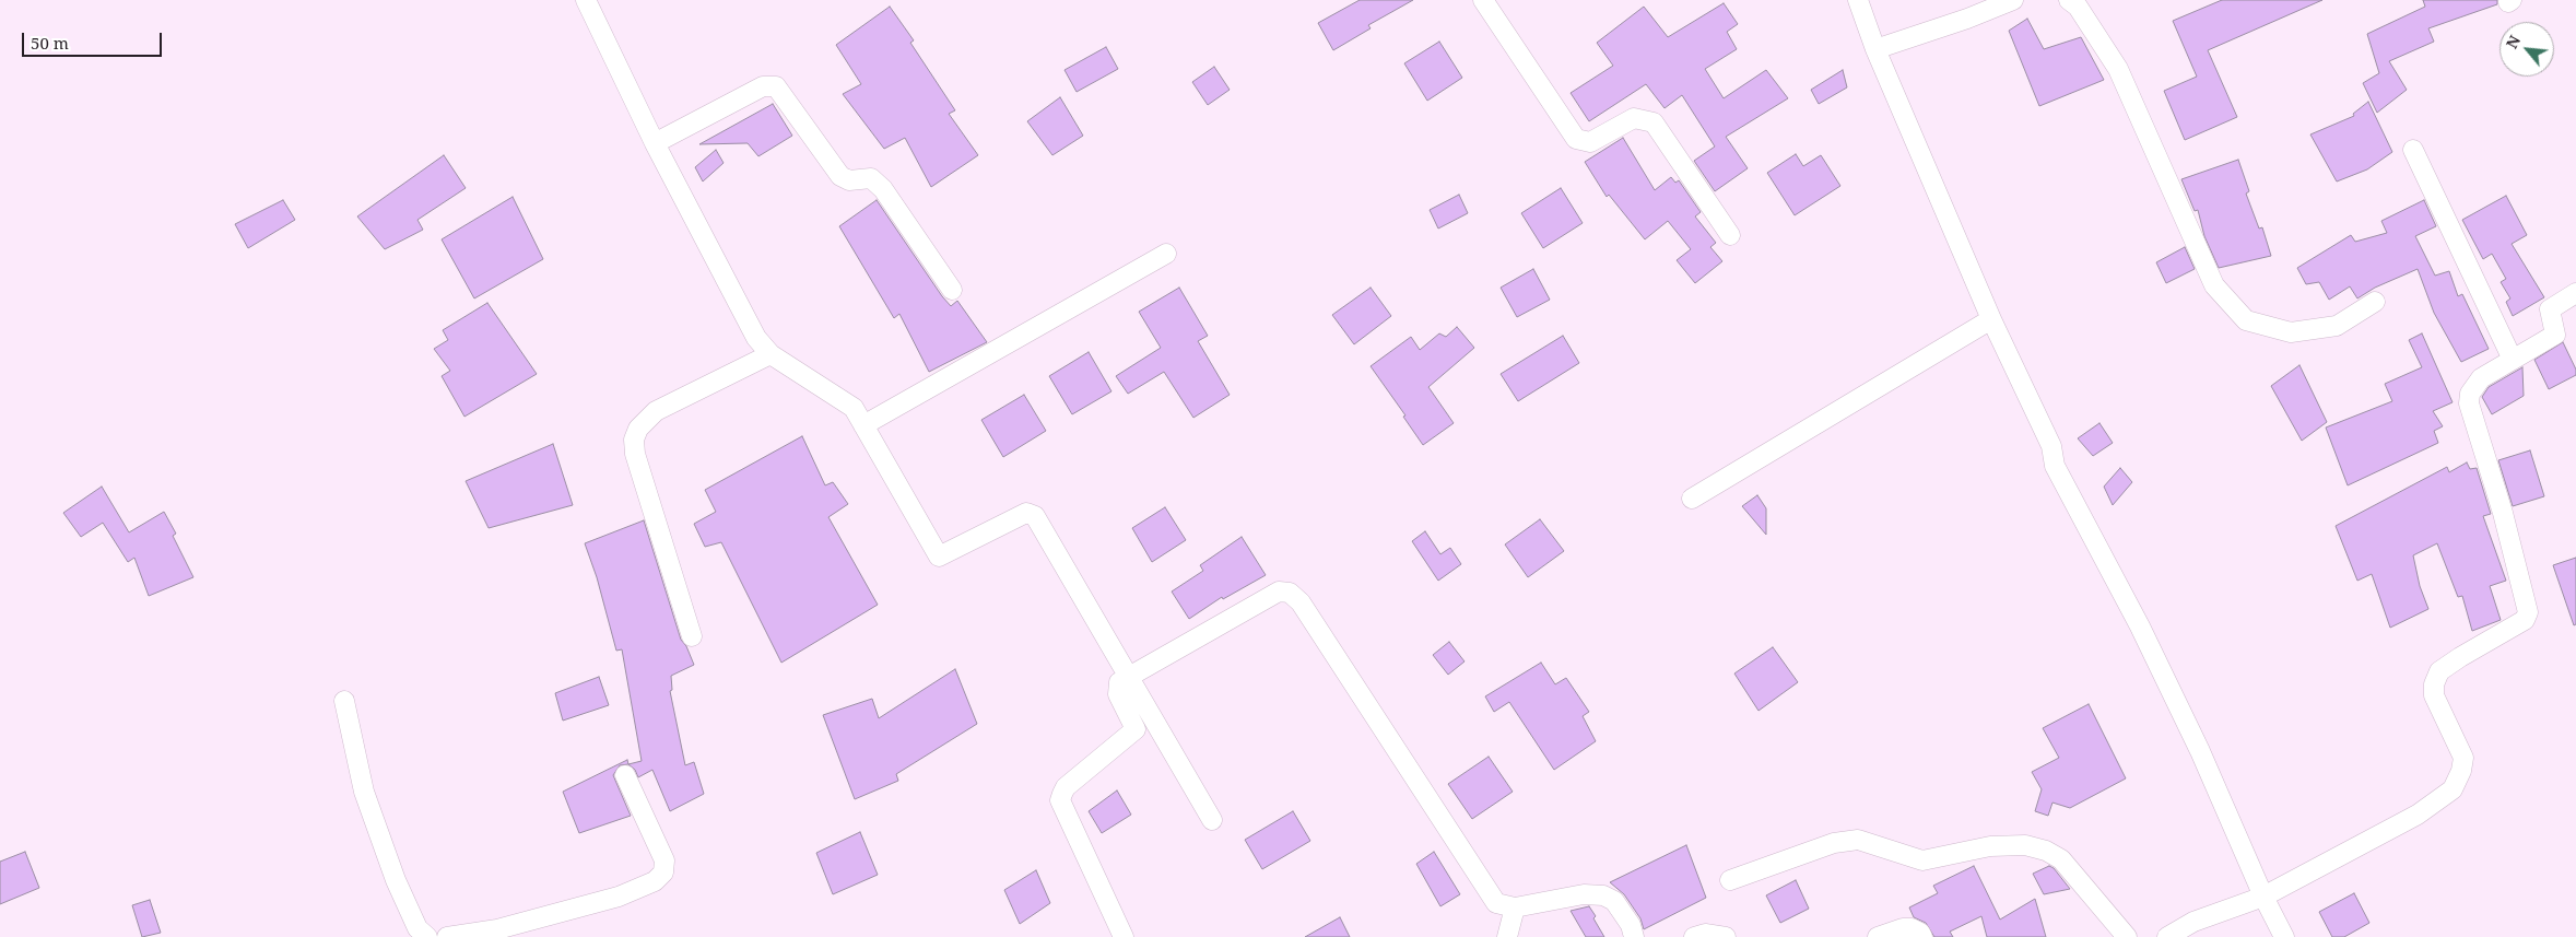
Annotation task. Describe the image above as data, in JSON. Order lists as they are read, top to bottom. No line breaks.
{"scale_bar":"50 m","north":"top left"}
